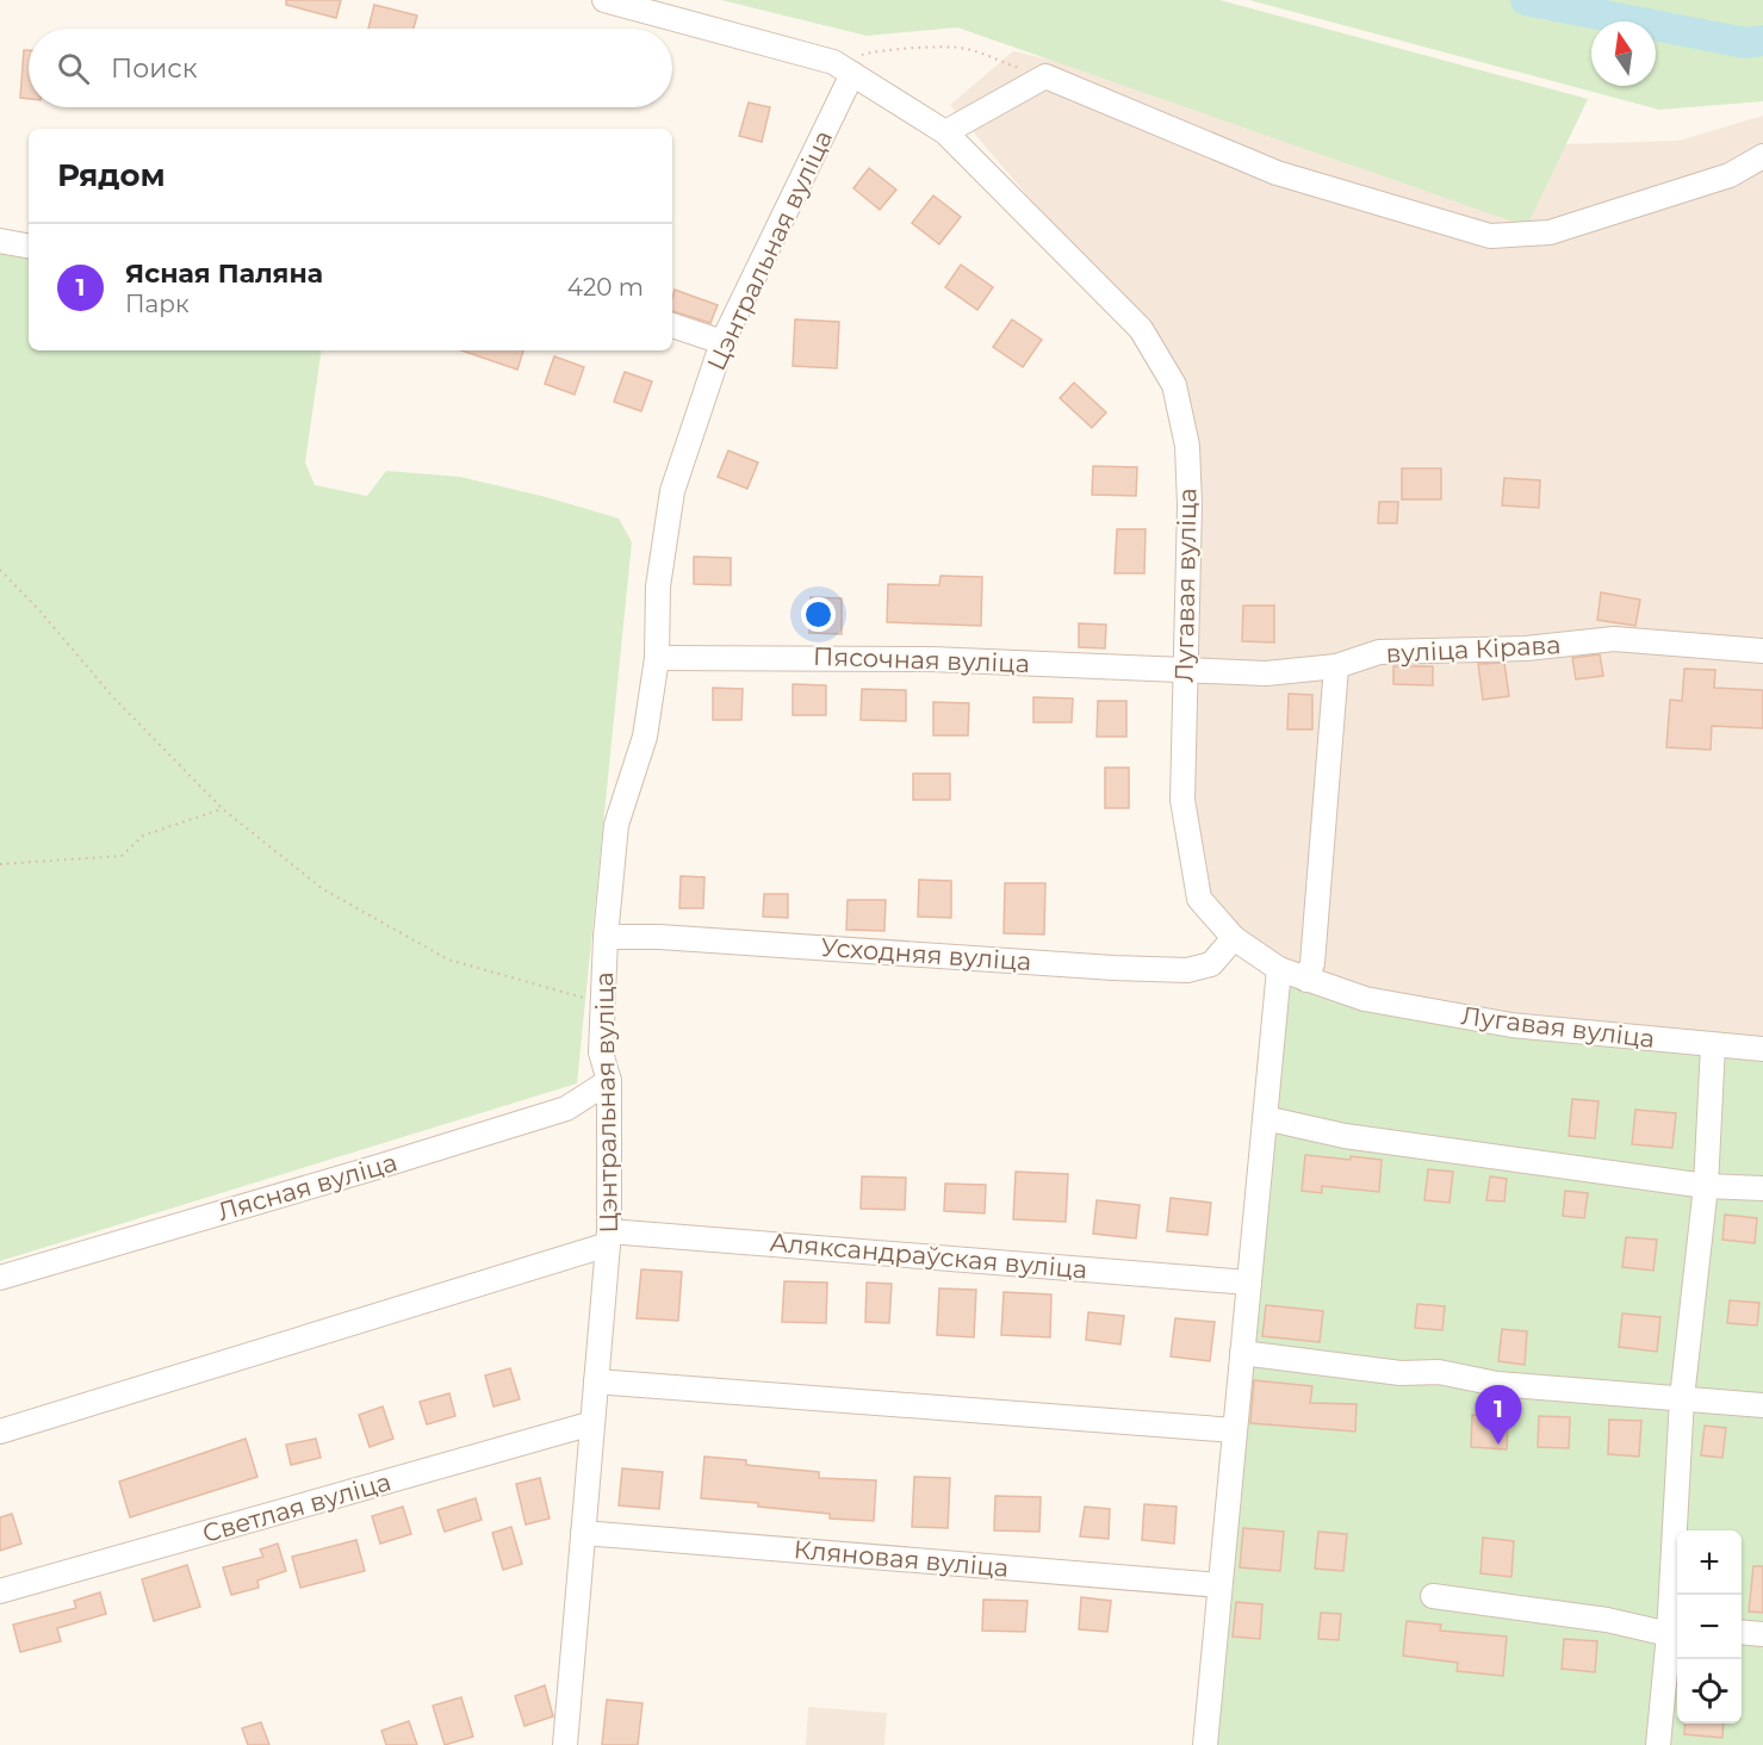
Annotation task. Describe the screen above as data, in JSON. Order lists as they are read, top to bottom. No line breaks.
{"streets":{"street":["Цэнтральная вуліца","Лугавая вуліца","вуліца Кірава","Пясочная вуліца","Усходняя вуліца","Лясная вуліца","Аляксандраўская вуліца","Светлая вуліца","Кляновая вуліца"]},"crossings":[["Цэнтральная вуліца","Лугавая вуліца"],["Цэнтральная вуліца","Пясочная вуліца"],["Цэнтральная вуліца","Усходняя вуліца"],["Цэнтральная вуліца","Лясная вуліца"],["Цэнтральная вуліца","Аляксандраўская вуліца"],["Цэнтральная вуліца","Светлая вуліца"],["Цэнтральная вуліца","Кляновая вуліца"],["Лугавая вуліца","вуліца Кірава"],["Лугавая вуліца","Пясочная вуліца"],["Лугавая вуліца","Усходняя вуліца"],["вуліца Кірава","Пясочная вуліца"]],"north":"top","page":{"search":"Поиск","heading":"Рядом","list":[{"mark":"1","name":"Ясная Паляна","note":"Парк","value":"420 m"}],"pins":"1","map_buttons":["+","−"]}}
